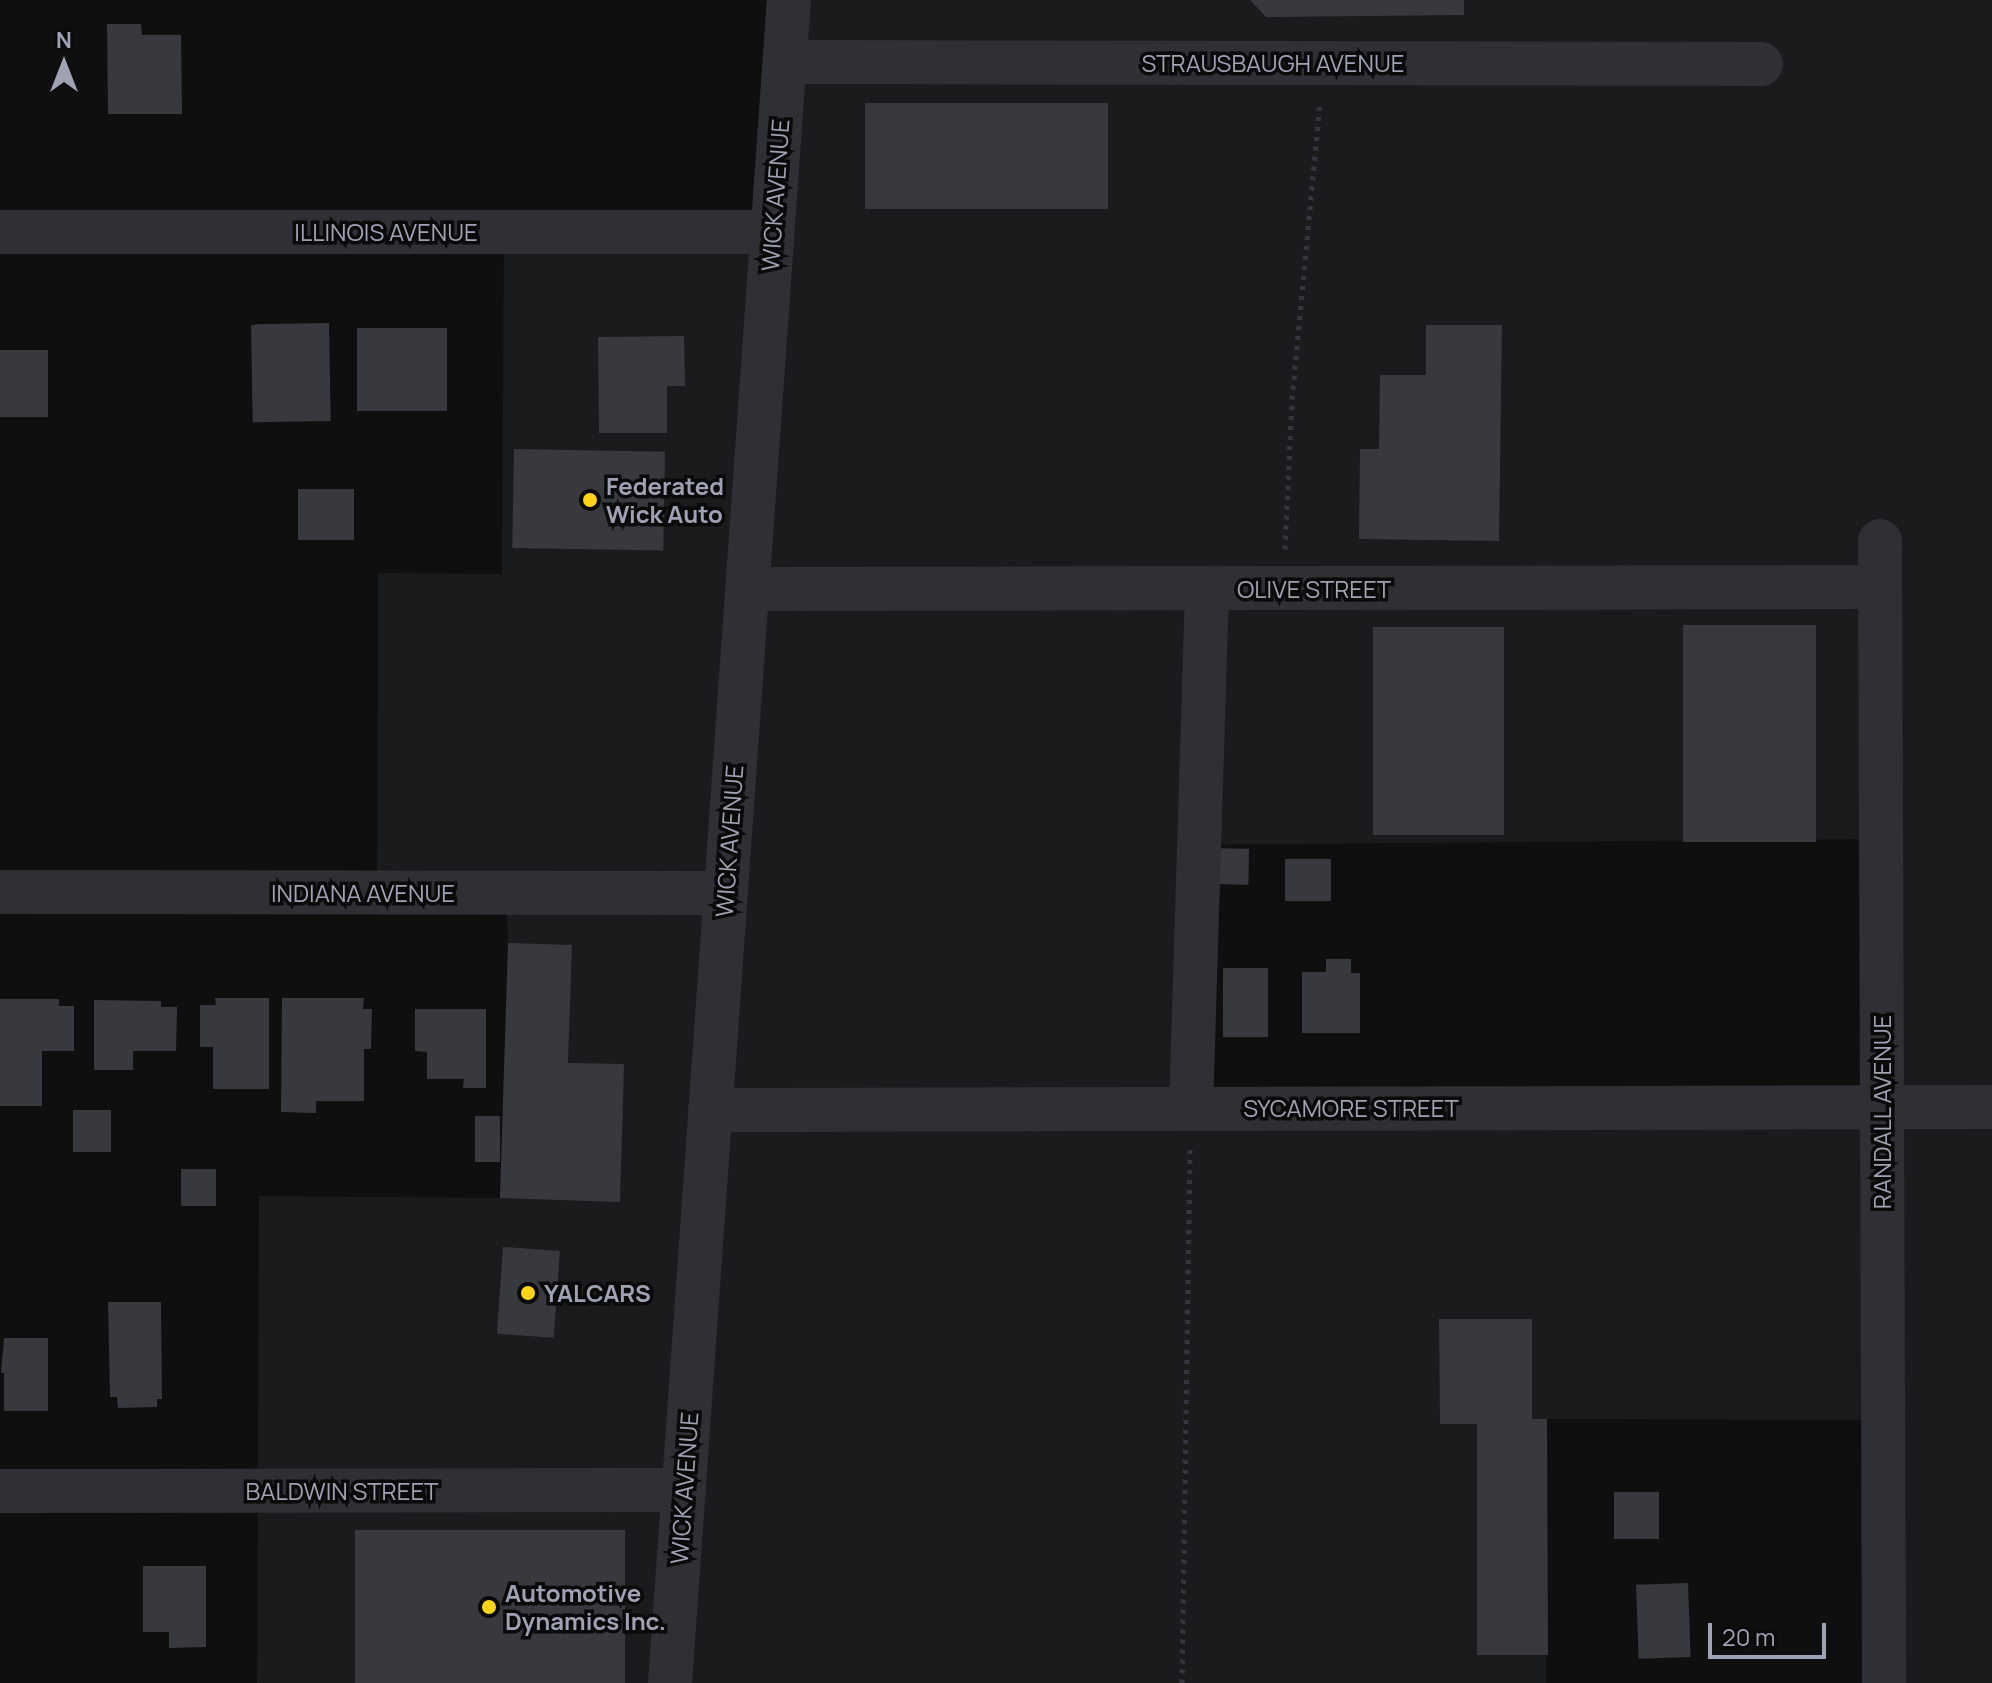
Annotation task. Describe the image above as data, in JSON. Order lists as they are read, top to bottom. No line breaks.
{"streets":{"street":["STRAUSBAUGH AVENUE","WICK AVENUE","ILLINOIS AVENUE","OLIVE STREET","INDIANA AVENUE","SYCAMORE STREET","RANDALL AVENUE","BALDWIN STREET"]},"crossings":[["STRAUSBAUGH AVENUE","WICK AVENUE"],["WICK AVENUE","ILLINOIS AVENUE"],["WICK AVENUE","OLIVE STREET"],["WICK AVENUE","INDIANA AVENUE"],["WICK AVENUE","SYCAMORE STREET"],["WICK AVENUE","BALDWIN STREET"],["OLIVE STREET","RANDALL AVENUE"],["SYCAMORE STREET","RANDALL AVENUE"]],"places":["Federated Wick Auto","YALCARS","Automotive Dynamics Inc."],"scale_bar":"20 m","north":"top"}
